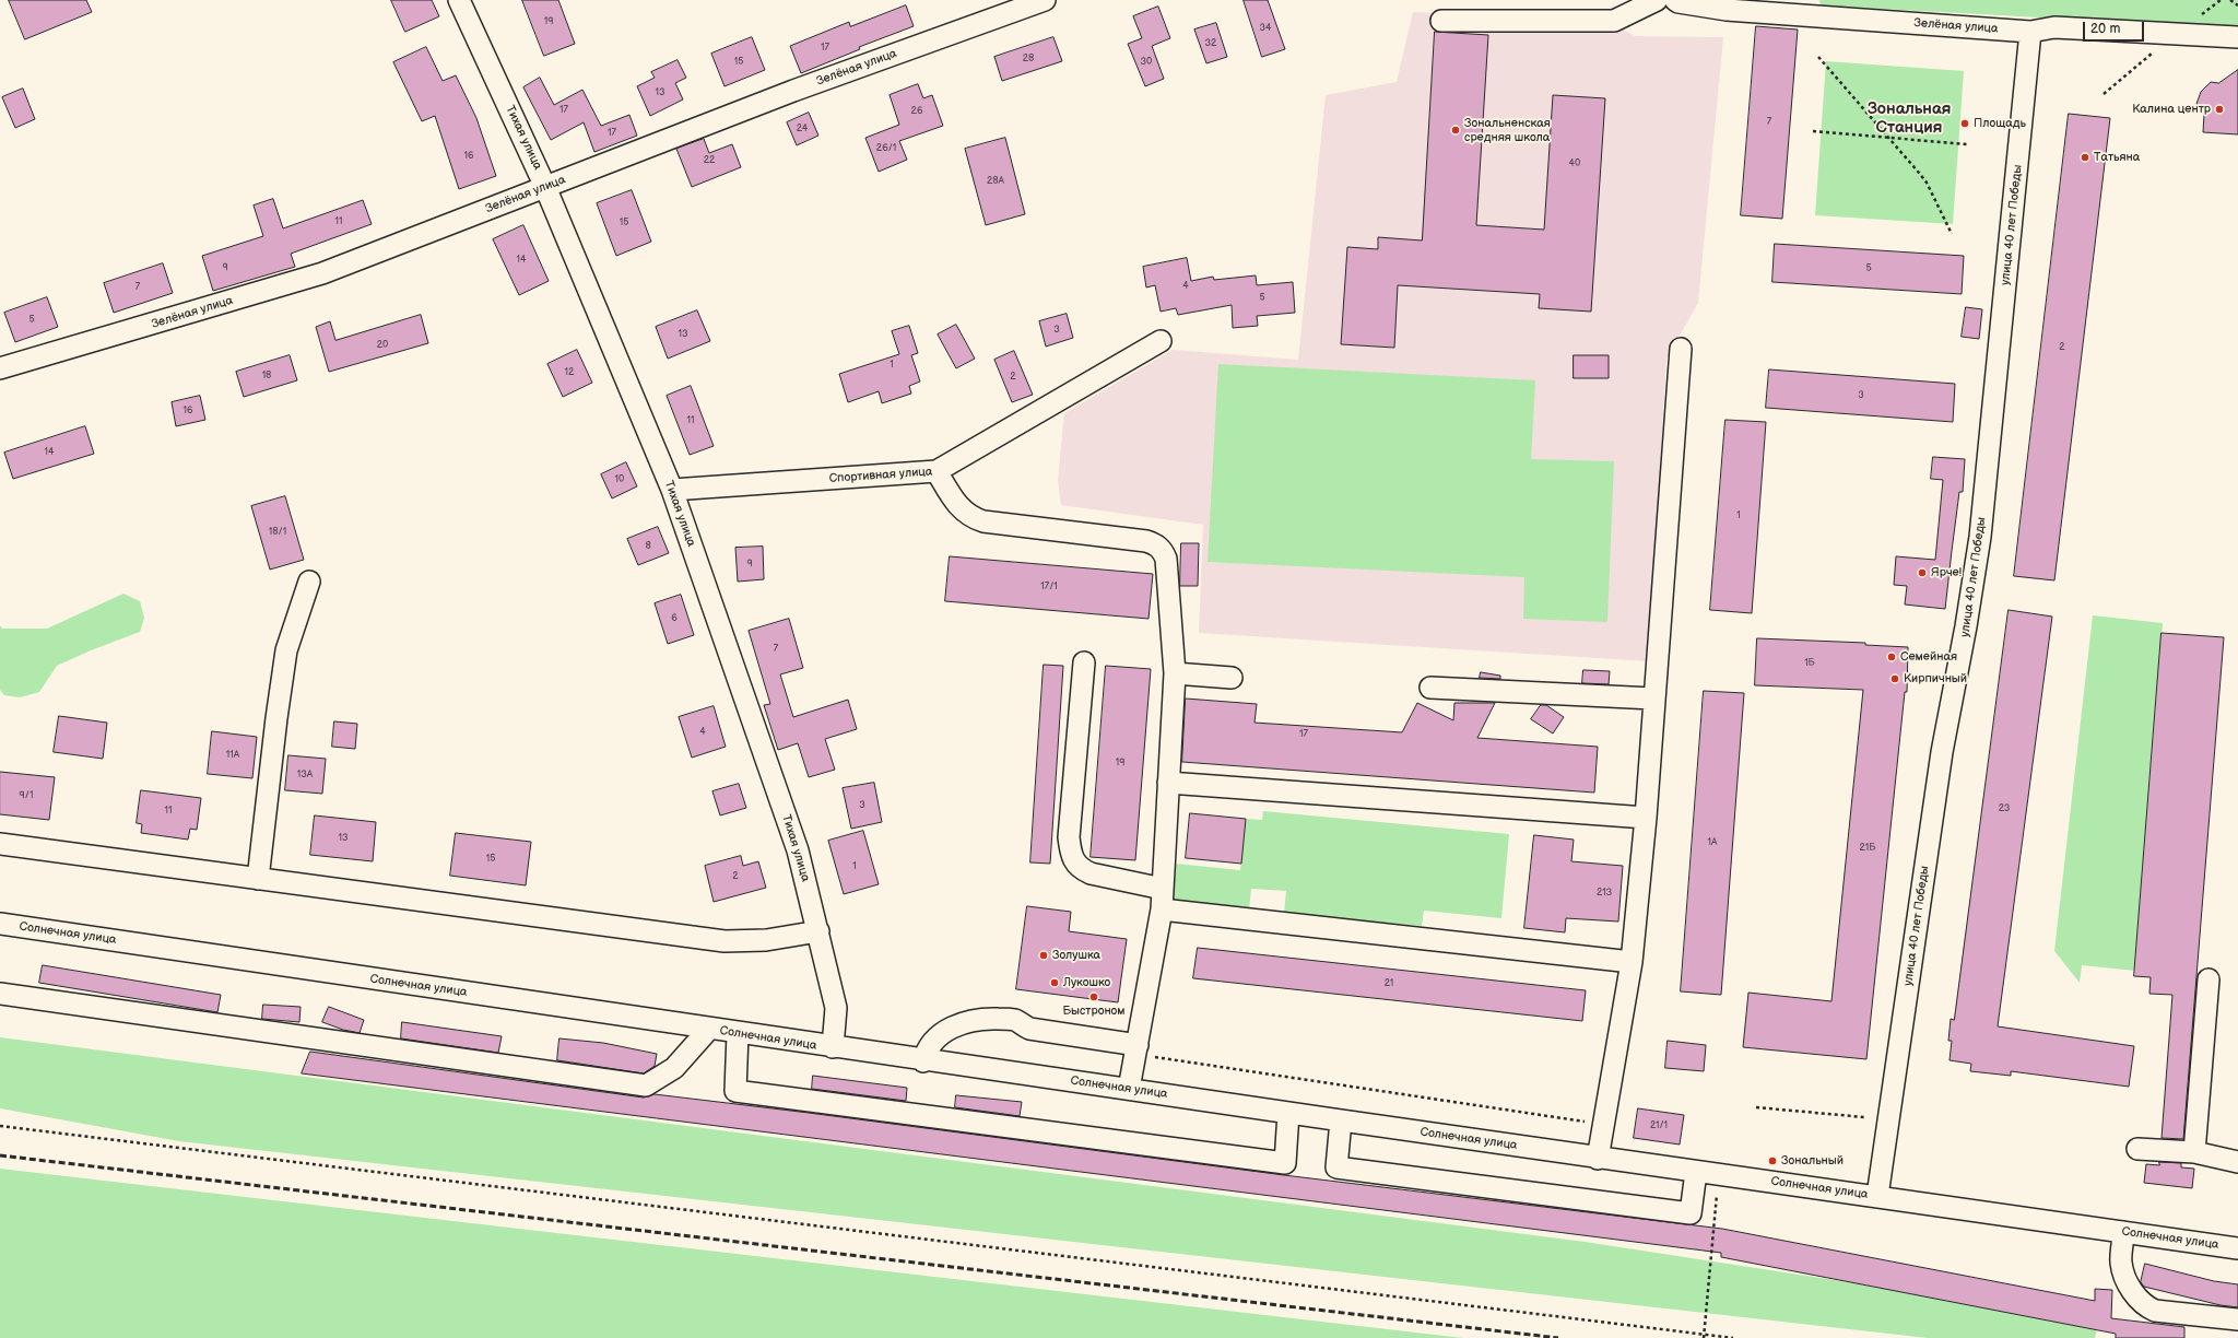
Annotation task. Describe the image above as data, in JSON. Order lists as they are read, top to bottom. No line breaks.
{"streets":{"street":["Зелёная улица","Тихая улица","улица 40 лет Победы","Спортивная улица","Солнечная улица"]},"crossings":[["Зелёная улица","Тихая улица"],["Зелёная улица","улица 40 лет Победы"],["Тихая улица","Спортивная улица"],["Тихая улица","Солнечная улица"],["улица 40 лет Победы","Солнечная улица"]],"districts":["Зональная Станция"],"places":["Калина центр","Площадь","Зональненская средняя школа","Татьяна","Ярче!","Семейная","Кирпичный","Золушка","Лукошко","Быстроном","Зональный"],"house_numbers":["19","34","32","17","28","15","30","13","17","26","7","24","17","26/1","16","22","40","28А","11","15","14","9","5","4","7","5","5","3","13","20","2","1","12","18","2","3","16","11","14","10","1","18/1","8","9","17/1","6","7","1Б","4","17","11А","19","13А","9/1","3","23","11","13","1А","21Б","15","1","2","21З","21","21/1"],"scale_bar":"20 m"}
